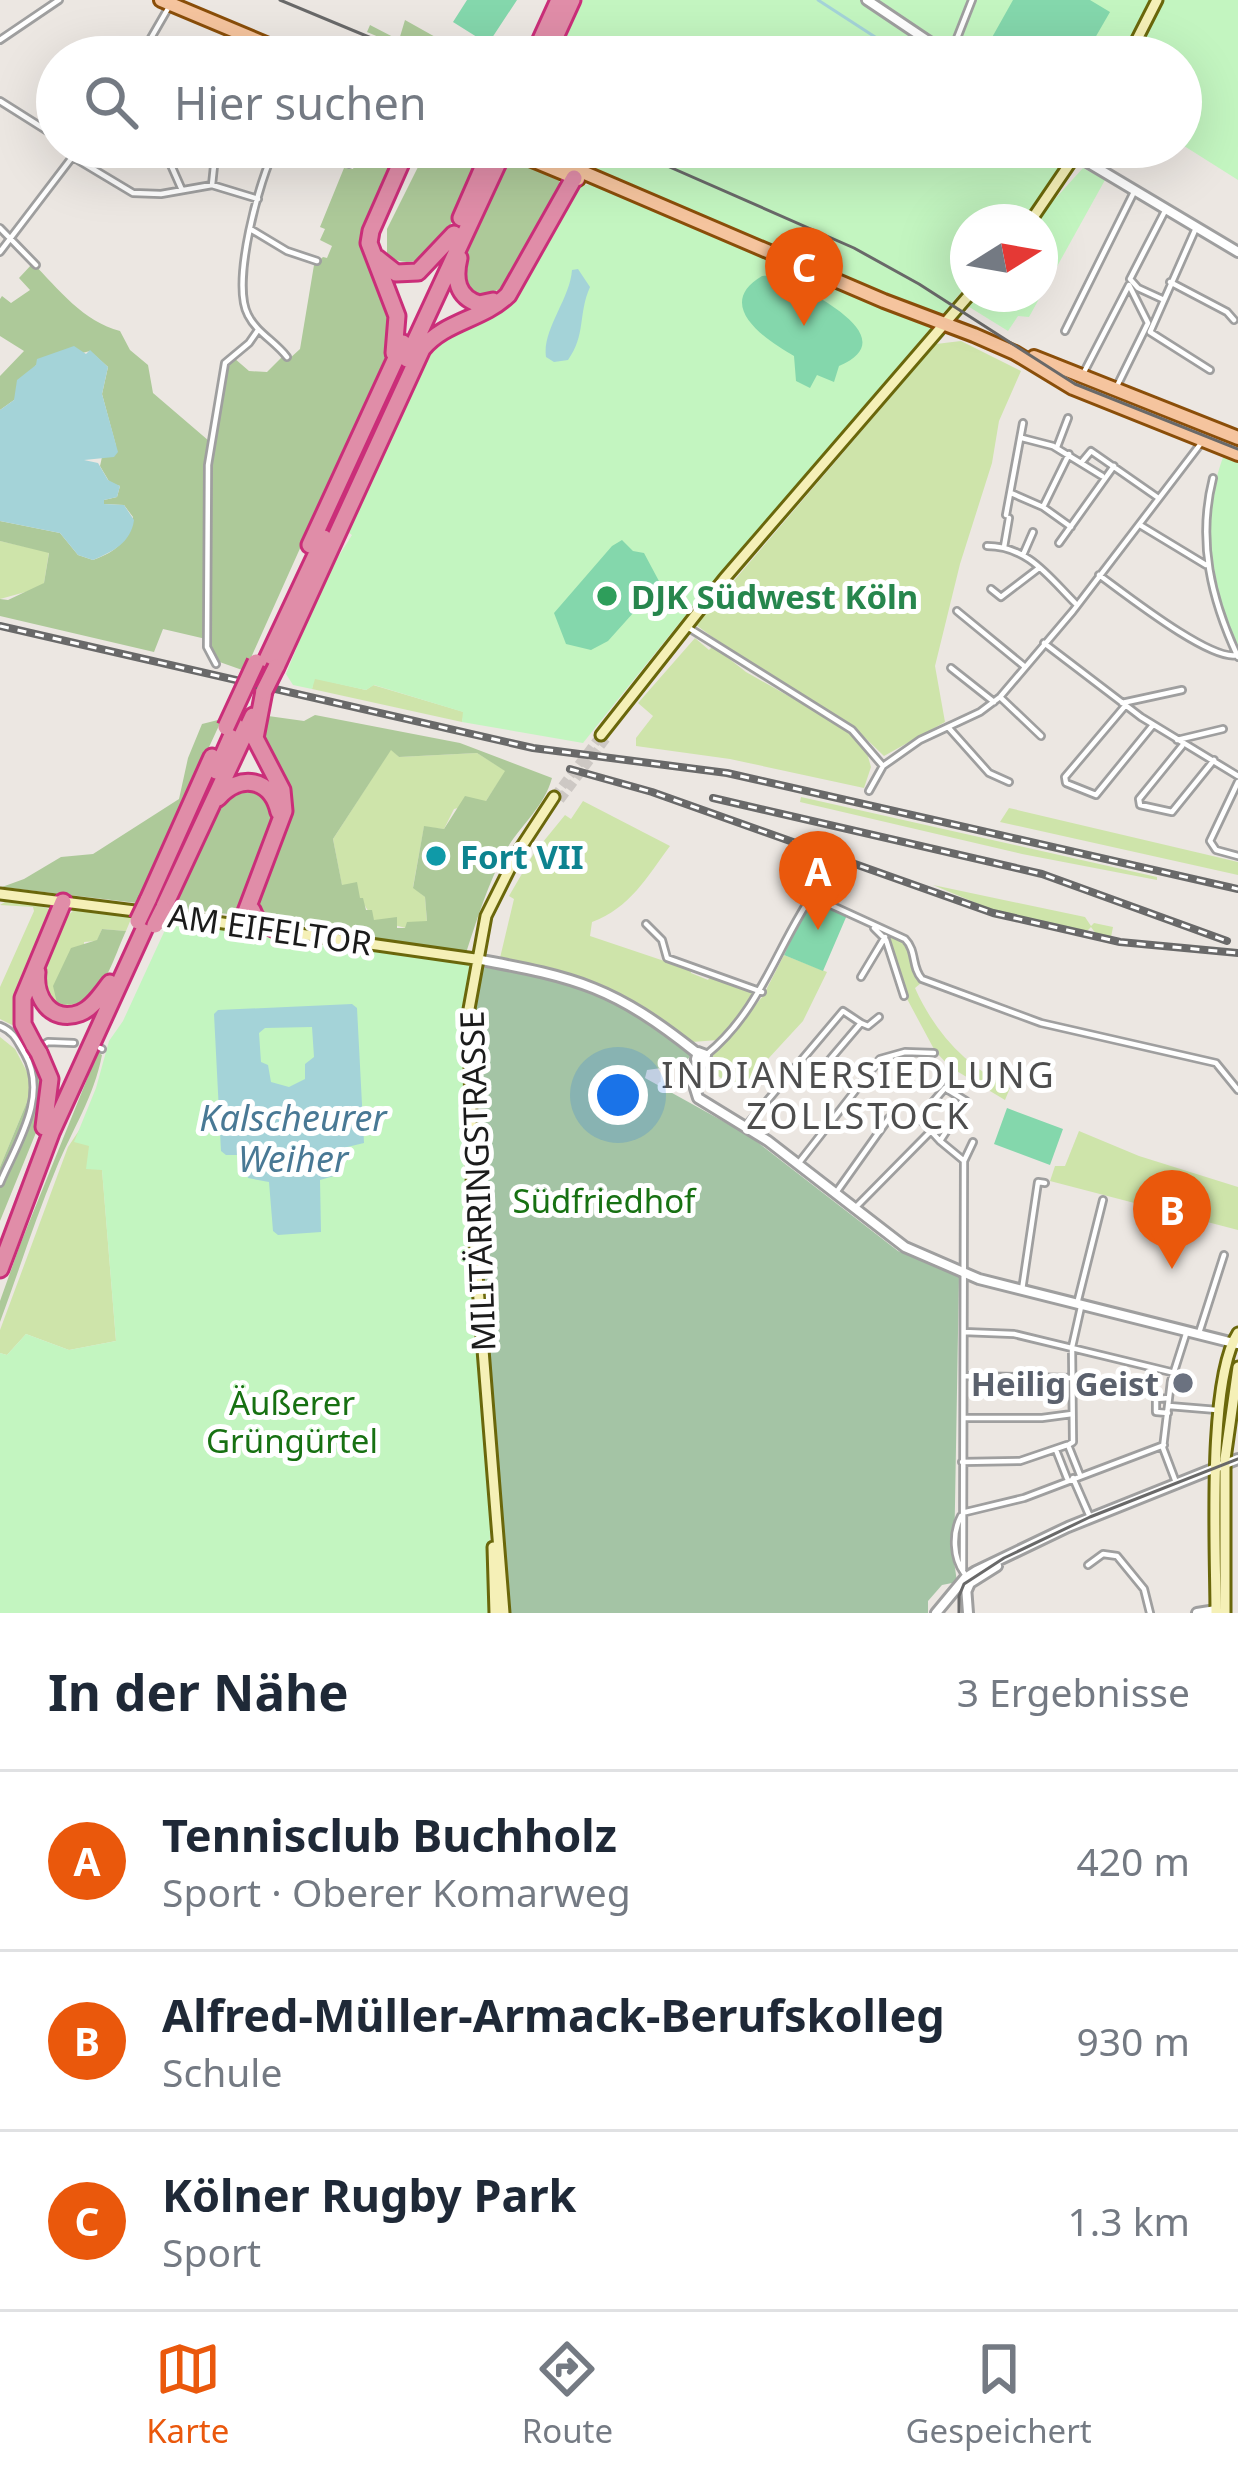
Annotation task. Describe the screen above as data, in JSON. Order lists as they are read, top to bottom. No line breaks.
{"streets":{"main road":["AM EIFELTOR","MILITÄRRINGSTRASSE"]},"crossings":[["AM EIFELTOR","MILITÄRRINGSTRASSE"]],"districts":["INDIANERSIEDLUNG ZOLLSTOCK"],"water":["Kalscheurer Weiher"],"parks":["Südfriedhof","Äußerer Grüngürtel"],"places":["DJK Südwest Köln","Fort VII","Heilig Geist"],"north":"right","page":{"search":"Hier suchen","pins":["C","A","B"],"heading":["In der Nähe","3 Ergebnisse"],"list":[{"mark":"A","name":"Tennisclub Buchholz","note":"Sport · Oberer Komarweg","value":"420 m"},{"mark":"B","name":"Alfred-Müller-Armack-Berufskolleg","note":"Schule","value":"930 m"},{"mark":"C","name":"Kölner Rugby Park","note":"Sport","value":"1.3 km"}],"nav":["Karte","Route","Gespeichert"]}}
